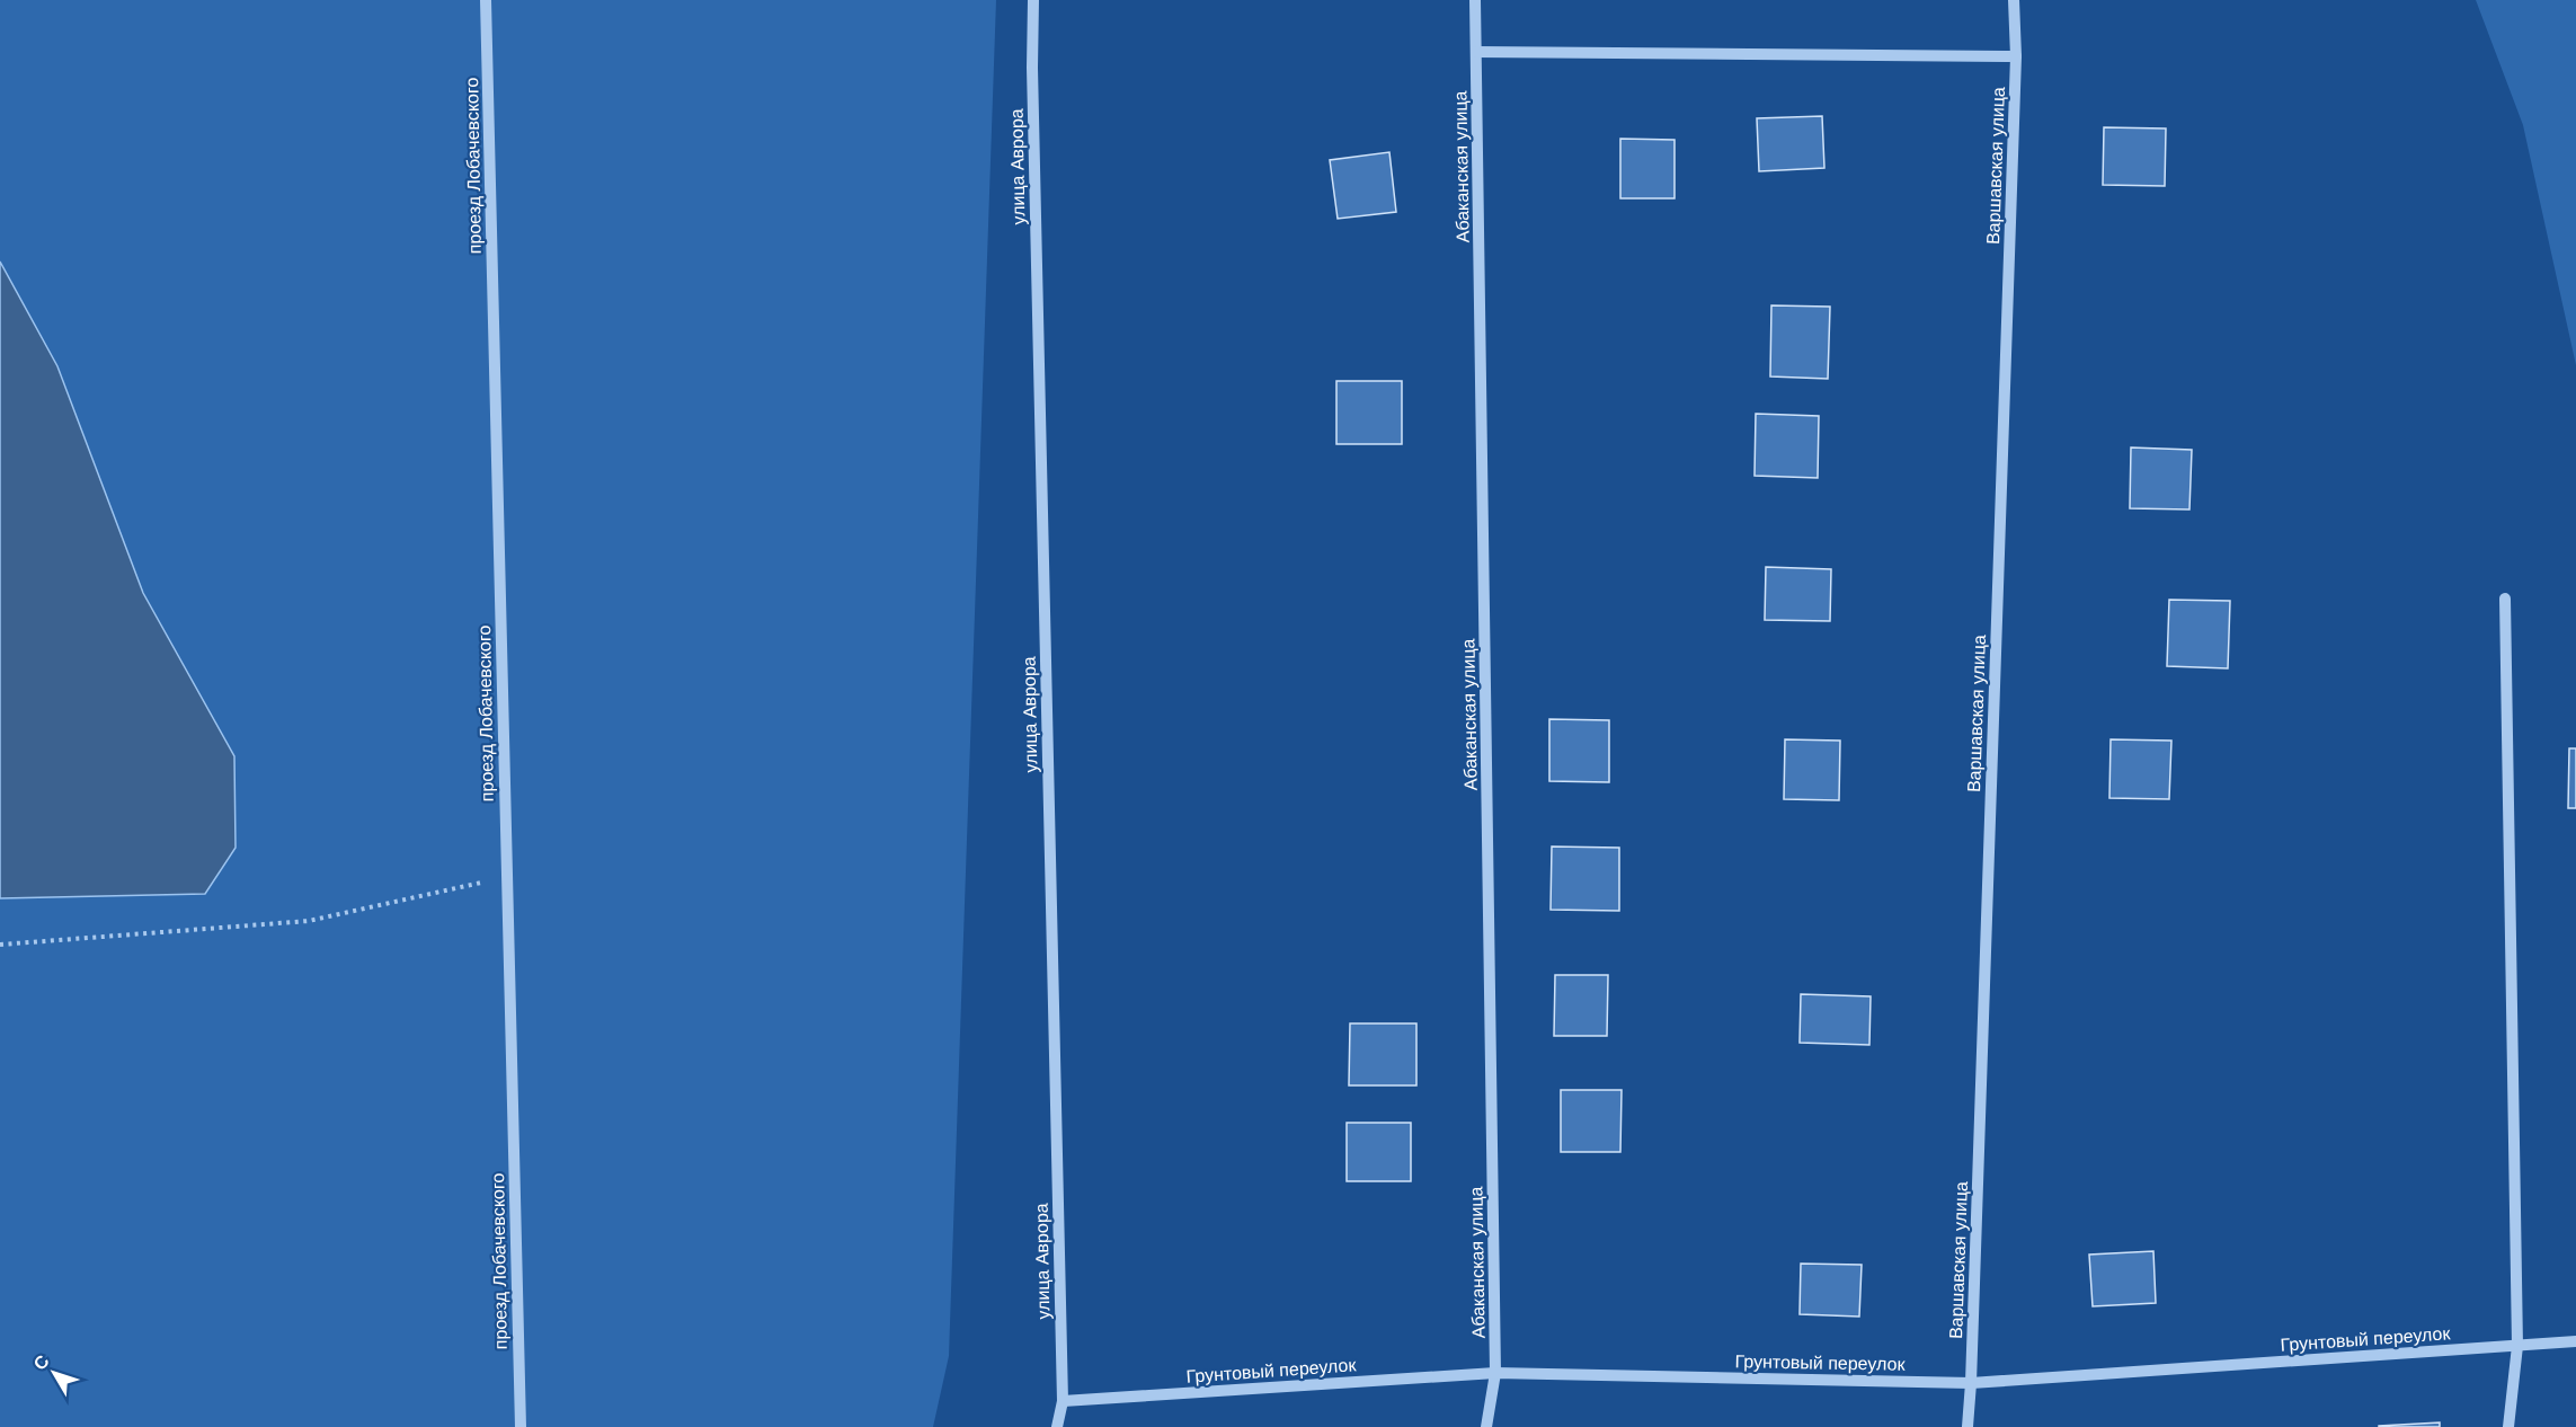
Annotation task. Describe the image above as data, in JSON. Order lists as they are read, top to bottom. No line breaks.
{"streets":{"street":["проезд Лобачевского","Варшавская улица","улица Аврора","Абаканская улица","Грунтовый переулок"]},"crossings":[["Варшавская улица","Грунтовый переулок"],["улица Аврора","Грунтовый переулок"],["Абаканская улица","Грунтовый переулок"]],"north":"top left"}
